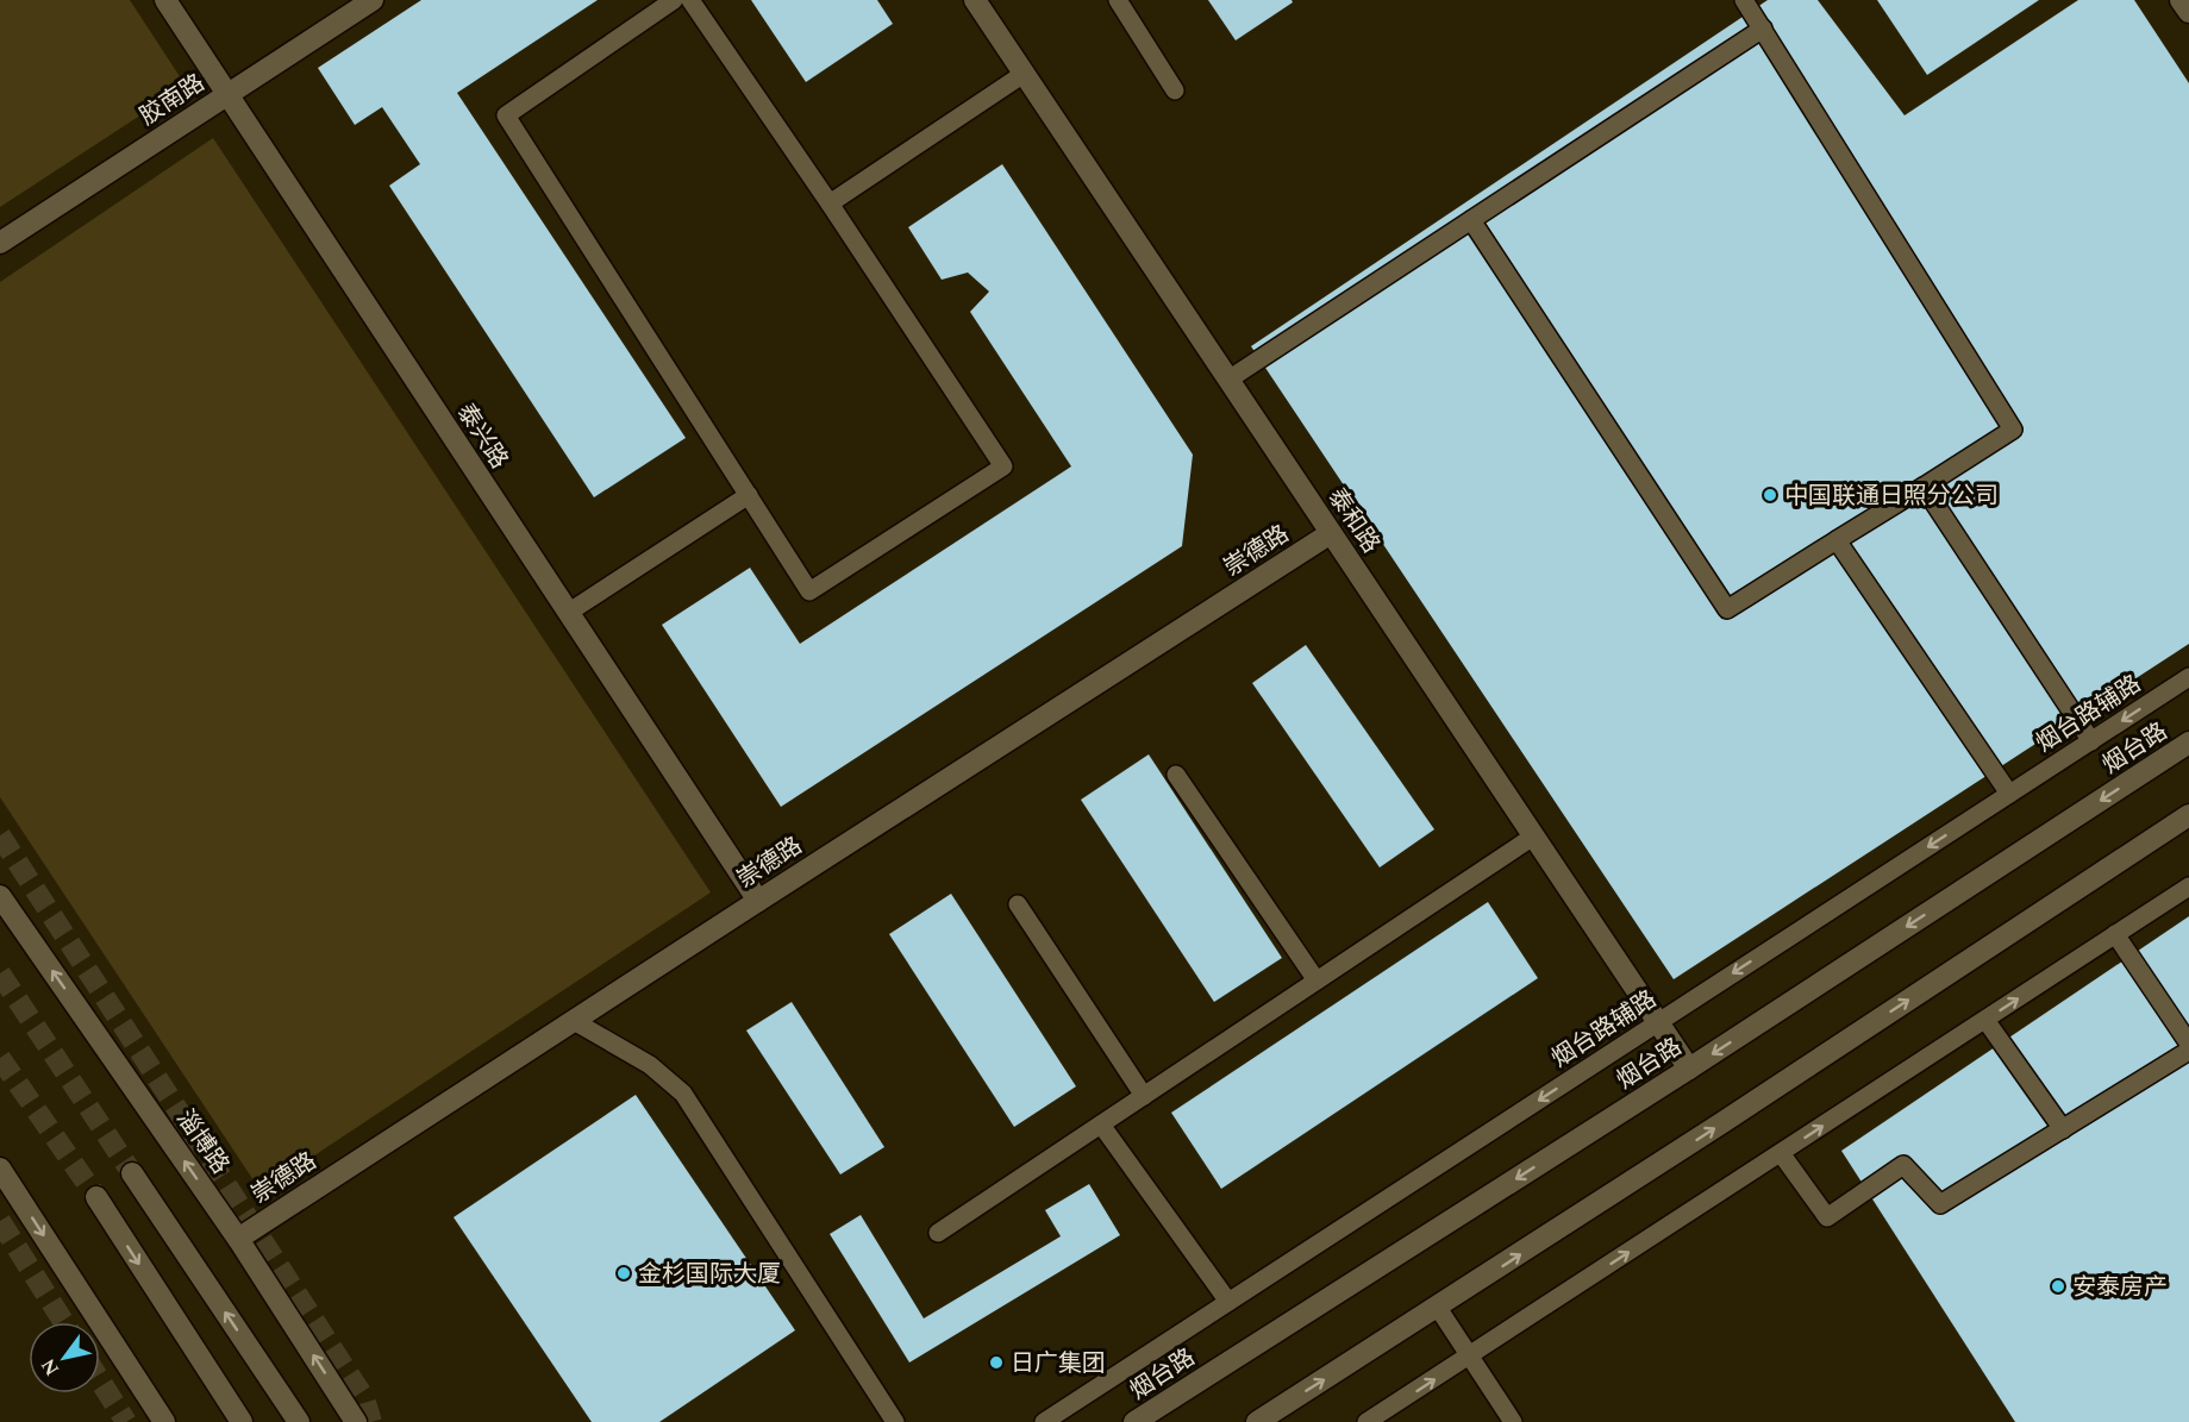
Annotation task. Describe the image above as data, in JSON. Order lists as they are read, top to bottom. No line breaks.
{"streets":{"street":["胶南路","泰兴路","泰和路","崇德路","烟台路","淄博路"],"lane":["烟台路辅路"]},"crossings":[["胶南路","泰兴路"],["泰兴路","崇德路"],["泰和路","崇德路"],["泰和路","烟台路辅路"],["泰和路","烟台路"],["崇德路","淄博路"]],"one_way":["烟台路辅路"],"places":["中国联通日照分公司","金杉国际大厦","安泰房产","日广集团"],"north":"bottom left"}
